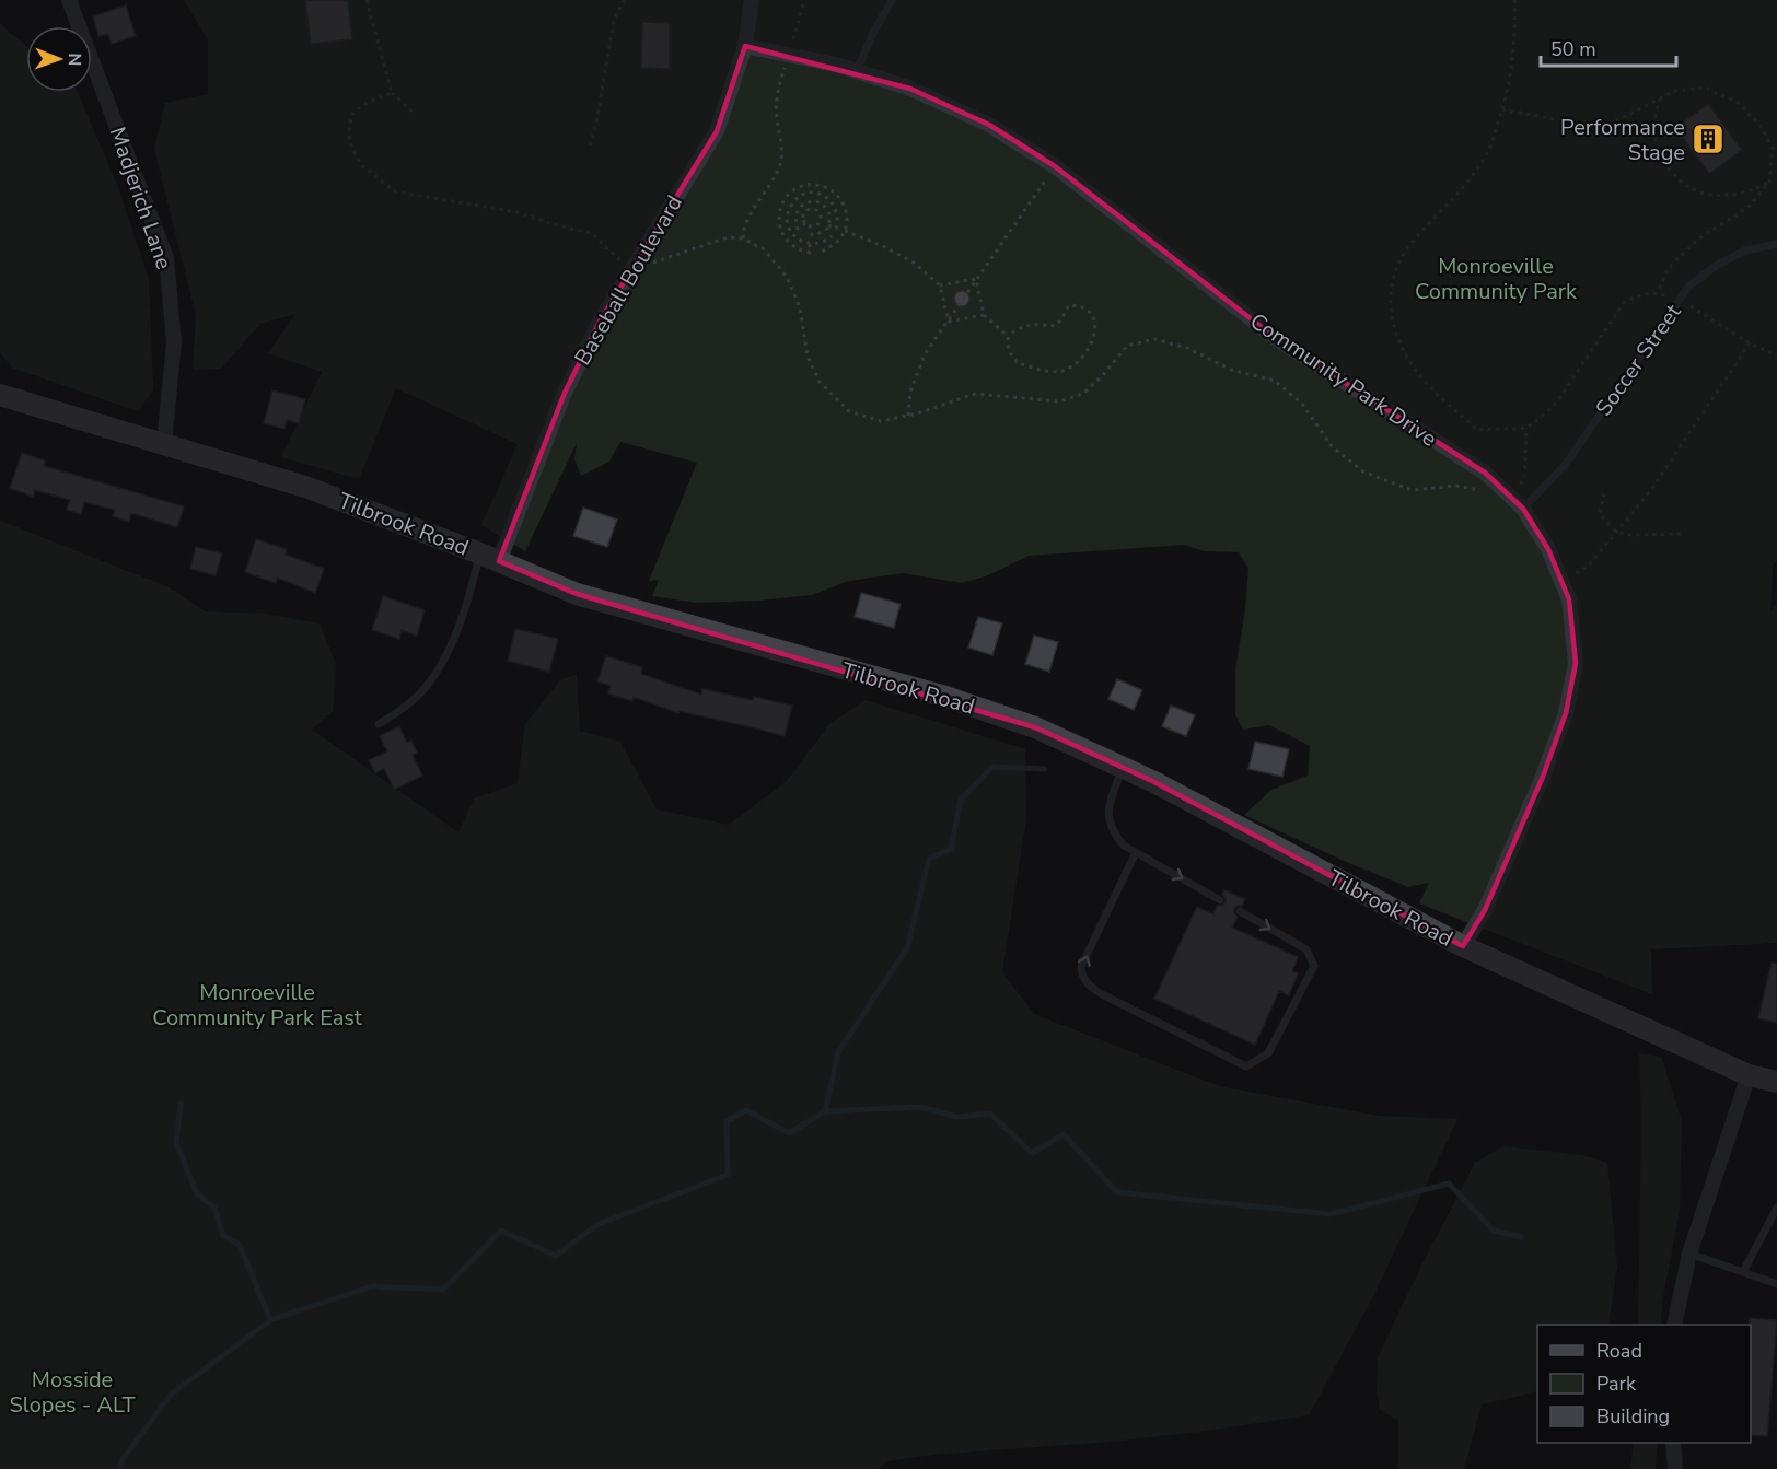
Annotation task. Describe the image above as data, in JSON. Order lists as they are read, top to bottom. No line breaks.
{"streets":{"street":["Madjerich Lane","Baseball Boulevard","Community Park Drive","Tilbrook Road"],"lane":["Soccer Street"]},"crossings":[["Madjerich Lane","Tilbrook Road"],["Baseball Boulevard","Community Park Drive"],["Baseball Boulevard","Tilbrook Road"],["Soccer Street","Community Park Drive"],["Community Park Drive","Tilbrook Road"]],"parks":["Monroeville Community Park","Monroeville Community Park East","Mosside Slopes - ALT"],"places":{"building":["Performance Stage"]},"legend":["Road","Park","Building"],"scale_bar":"50 m","north":"right"}
